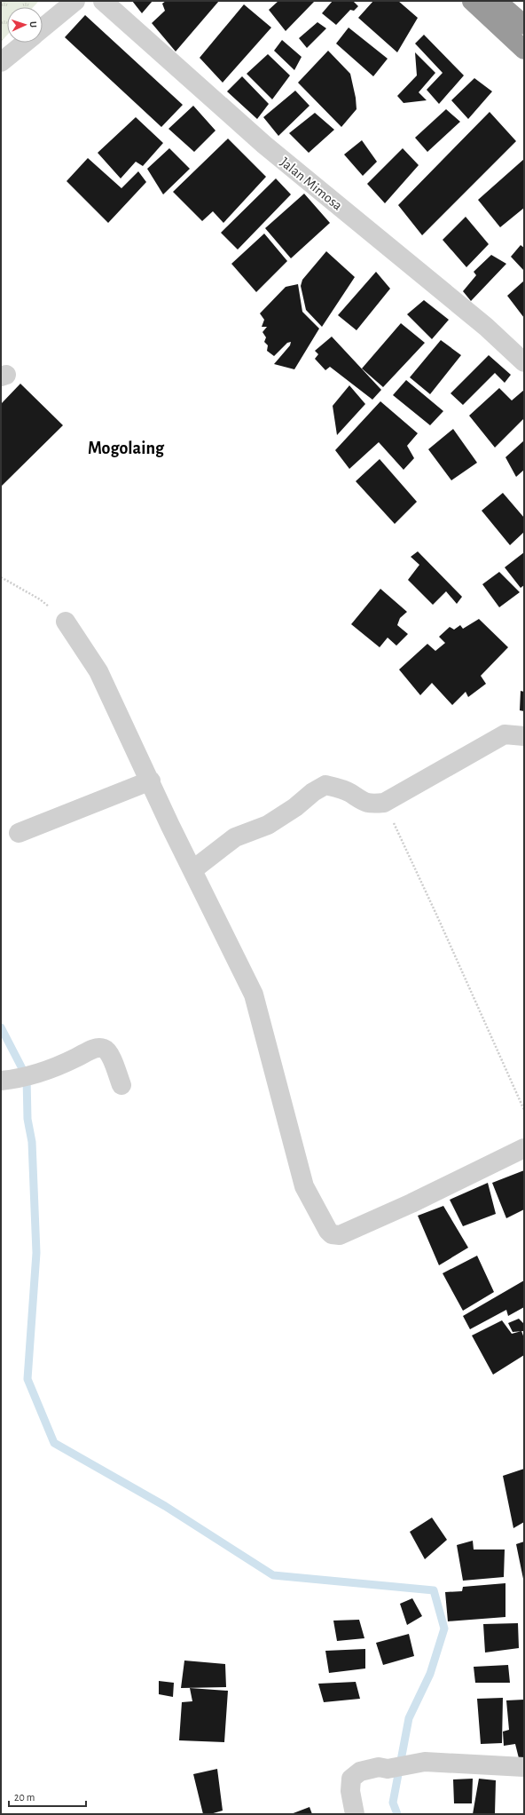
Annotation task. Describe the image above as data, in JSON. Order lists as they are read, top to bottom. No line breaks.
{"streets":{"street":["Jalan Mimosa"]},"districts":["Mogolaing"],"scale_bar":"20 m","north":"right"}
